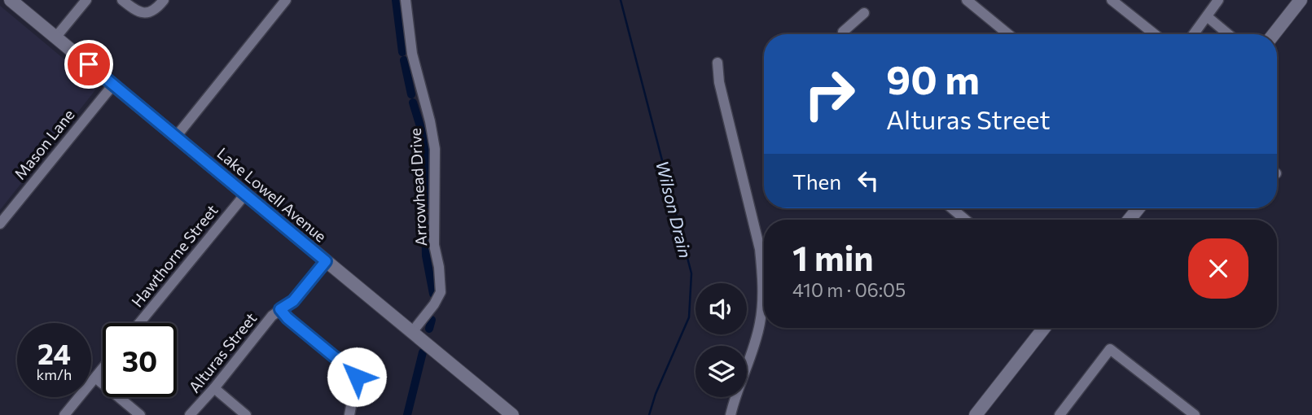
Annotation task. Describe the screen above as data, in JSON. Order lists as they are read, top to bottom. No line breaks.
{"streets":{"main road":["Lake Lowell Avenue"],"street":["Mason Lane","Arrowhead Drive","Hawthorne Street","Alturas Street"]},"crossings":[["Mason Lane","Lake Lowell Avenue"],["Arrowhead Drive","Lake Lowell Avenue"],["Lake Lowell Avenue","Hawthorne Street"],["Lake Lowell Avenue","Alturas Street"]],"water":["Wilson Drain"],"page":{"turn":["90 m","Alturas Street"],"then":"Then","heading":["1 min","410 m · 06:05"],"speed":"24 km/h","limit":"30"}}
